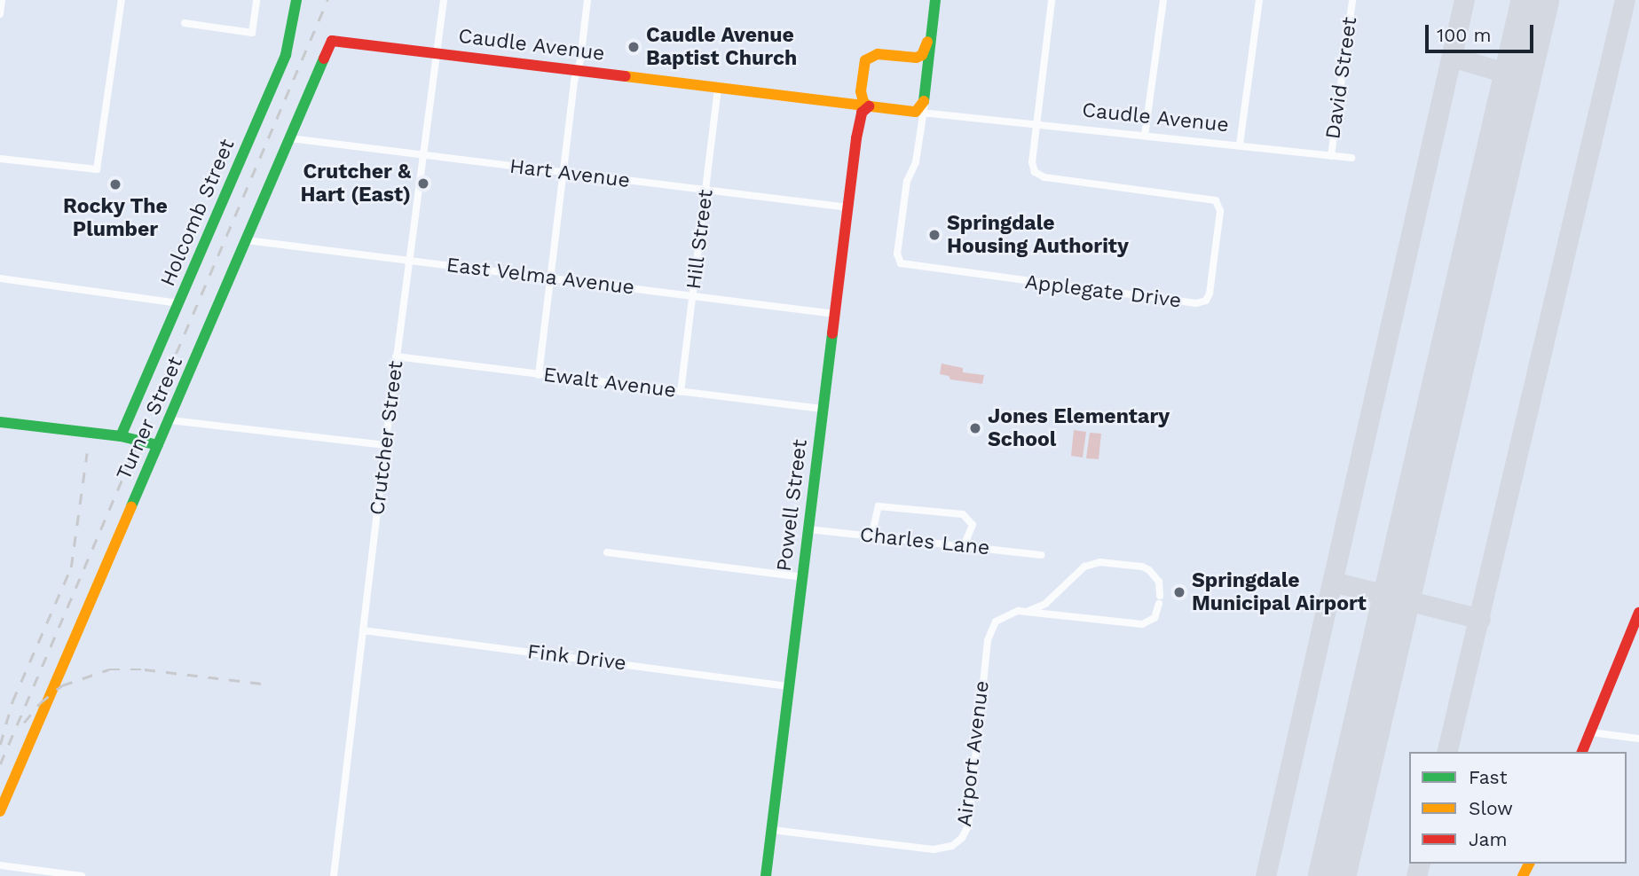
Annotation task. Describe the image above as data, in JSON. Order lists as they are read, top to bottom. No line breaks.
{"streets":{"street":["Caudle Avenue","David Street","Hart Avenue","Holcomb Street","Hill Street","East Velma Avenue","Applegate Drive","Ewalt Avenue","Turner Street","Crutcher Street","Powell Street","Charles Lane","Fink Drive","Airport Avenue"]},"crossings":[["Caudle Avenue","David Street"],["Caudle Avenue","Hill Street"],["Caudle Avenue","Applegate Drive"],["Caudle Avenue","Turner Street"],["Caudle Avenue","Crutcher Street"],["Caudle Avenue","Powell Street"],["Hart Avenue","Hill Street"],["Hart Avenue","Turner Street"],["Hart Avenue","Crutcher Street"],["Hart Avenue","Powell Street"],["Hill Street","East Velma Avenue"],["Hill Street","Ewalt Avenue"],["East Velma Avenue","Turner Street"],["East Velma Avenue","Crutcher Street"],["East Velma Avenue","Powell Street"],["Ewalt Avenue","Crutcher Street"],["Ewalt Avenue","Powell Street"],["Crutcher Street","Fink Drive"],["Powell Street","Charles Lane"],["Powell Street","Fink Drive"],["Powell Street","Airport Avenue"]],"places":["Caudle Avenue Baptist Church","Crutcher & Hart (East)","Rocky The Plumber","Springdale Housing Authority","Jones Elementary School","Springdale Municipal Airport"],"legend":["Fast","Slow","Jam"],"scale_bar":"100 m"}
